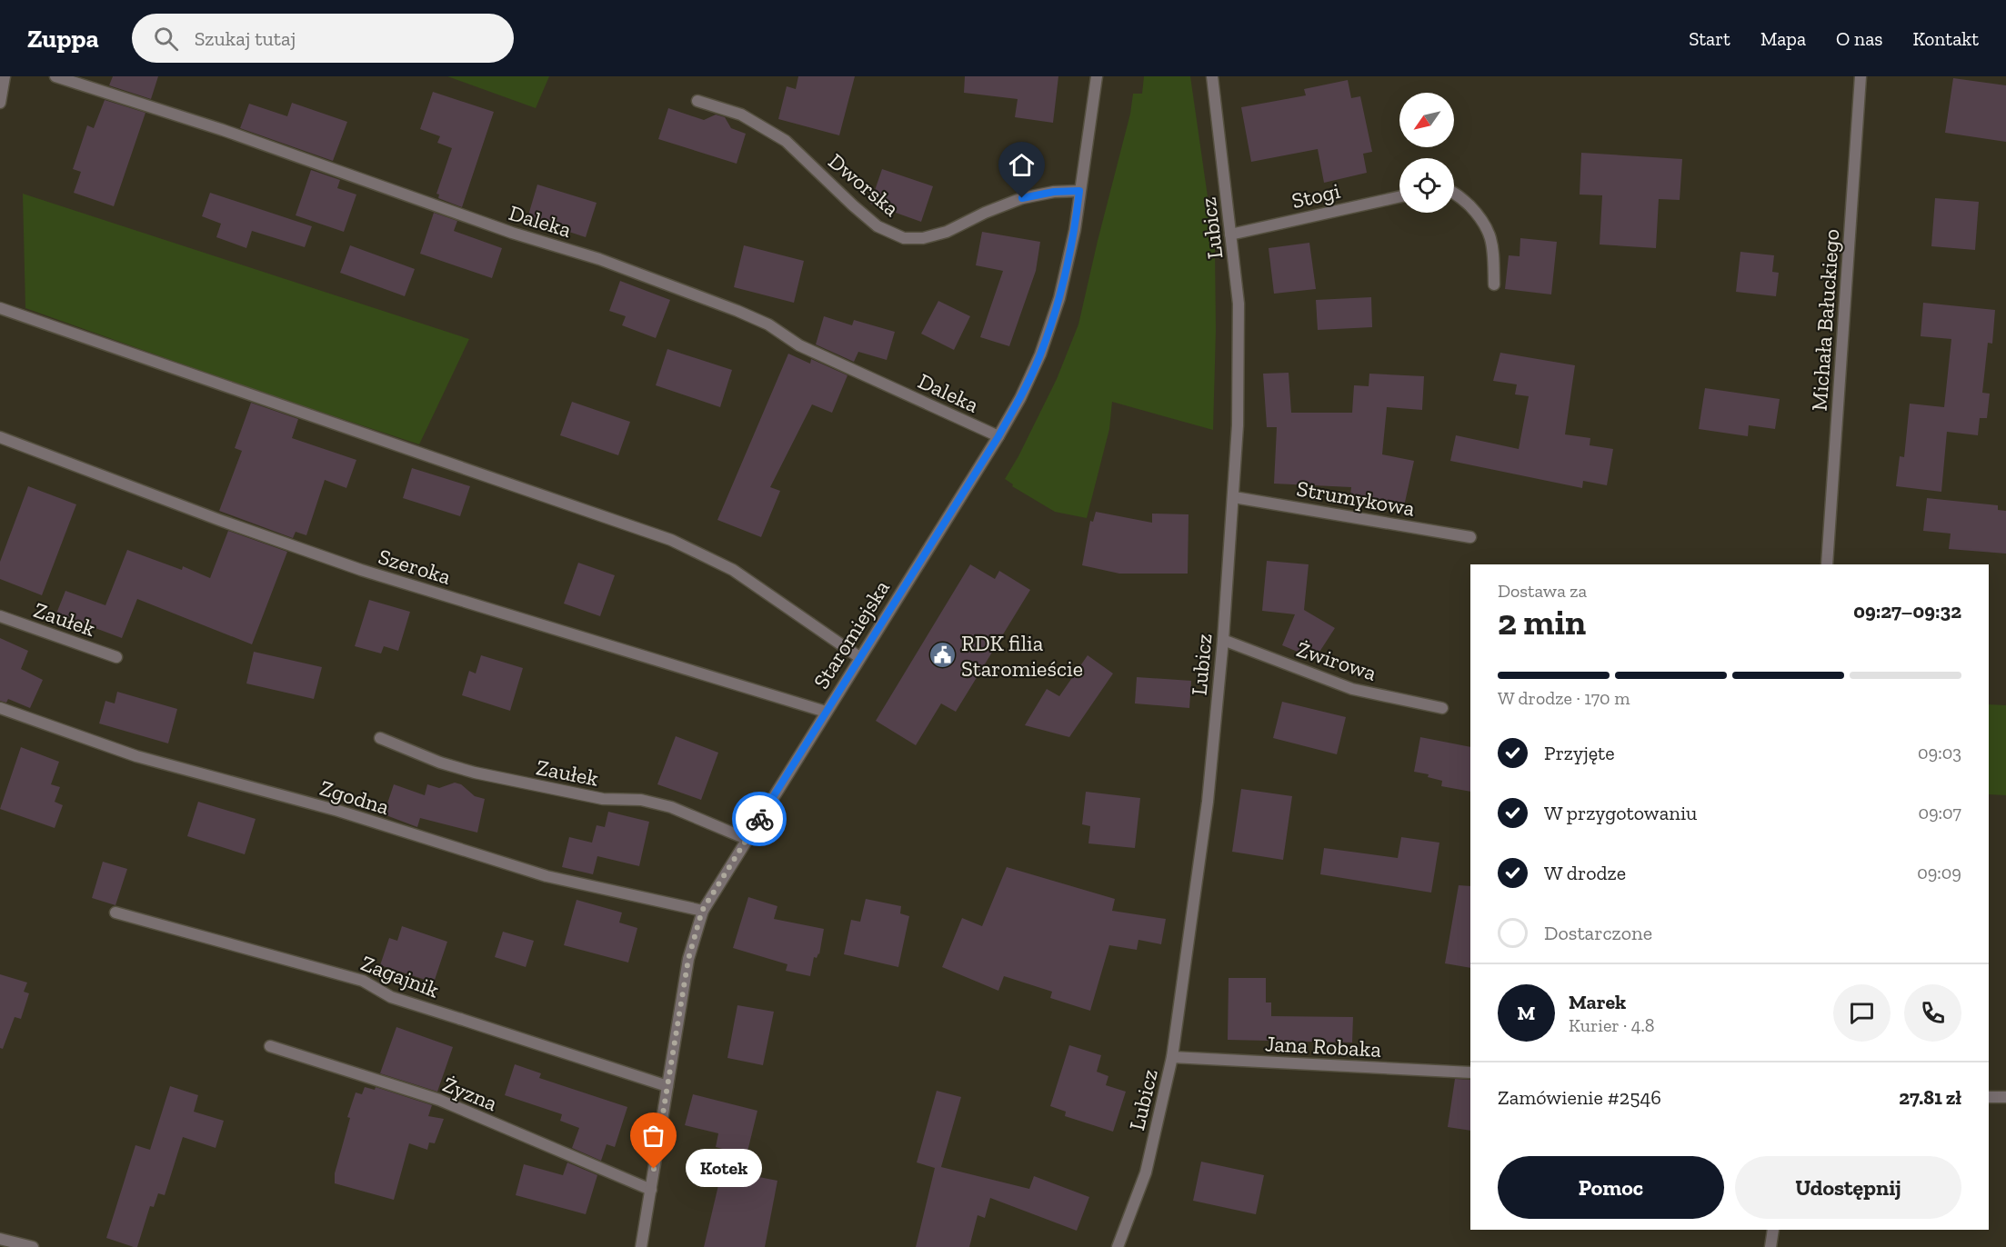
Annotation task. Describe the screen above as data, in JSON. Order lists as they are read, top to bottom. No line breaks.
{"streets":{"street":["Dworska","Stogi","Daleka","Lubicz","Michała Bałuckiego","Strumykowa","Szeroka","Zaułek","Staromiejska","Żwirowa","Zgodna","Zagajnik","Jana Robaka","Żyzna"]},"crossings":[["Dworska","Staromiejska"],["Stogi","Lubicz"],["Daleka","Staromiejska"],["Lubicz","Strumykowa"],["Lubicz","Żwirowa"],["Lubicz","Jana Robaka"],["Szeroka","Staromiejska"],["Zaułek","Staromiejska"],["Staromiejska","Zgodna"],["Staromiejska","Zagajnik"],["Staromiejska","Żyzna"]],"places":{"public building":["RDK filia Staromieście"],"other":["Kotek"]},"north":"bottom left","page":{"header":"Zuppa","search":"Szukaj tutaj","nav":["Start","Mapa","O nas","Kontakt"],"heading":["2 min","Dostawa za","09:27–09:32"],"panel":["Marek","Kurier · 4.8","Zamówienie #2546","27.81 zł"],"bar":"W drodze · 170 m","list":[["Przyjęte","09:03"],["W przygotowaniu","09:07"],["W drodze","09:09"],"Dostarczone"],"round":"M","buttons":["Pomoc","Udostępnij"],"bubble":"Kotek"}}
